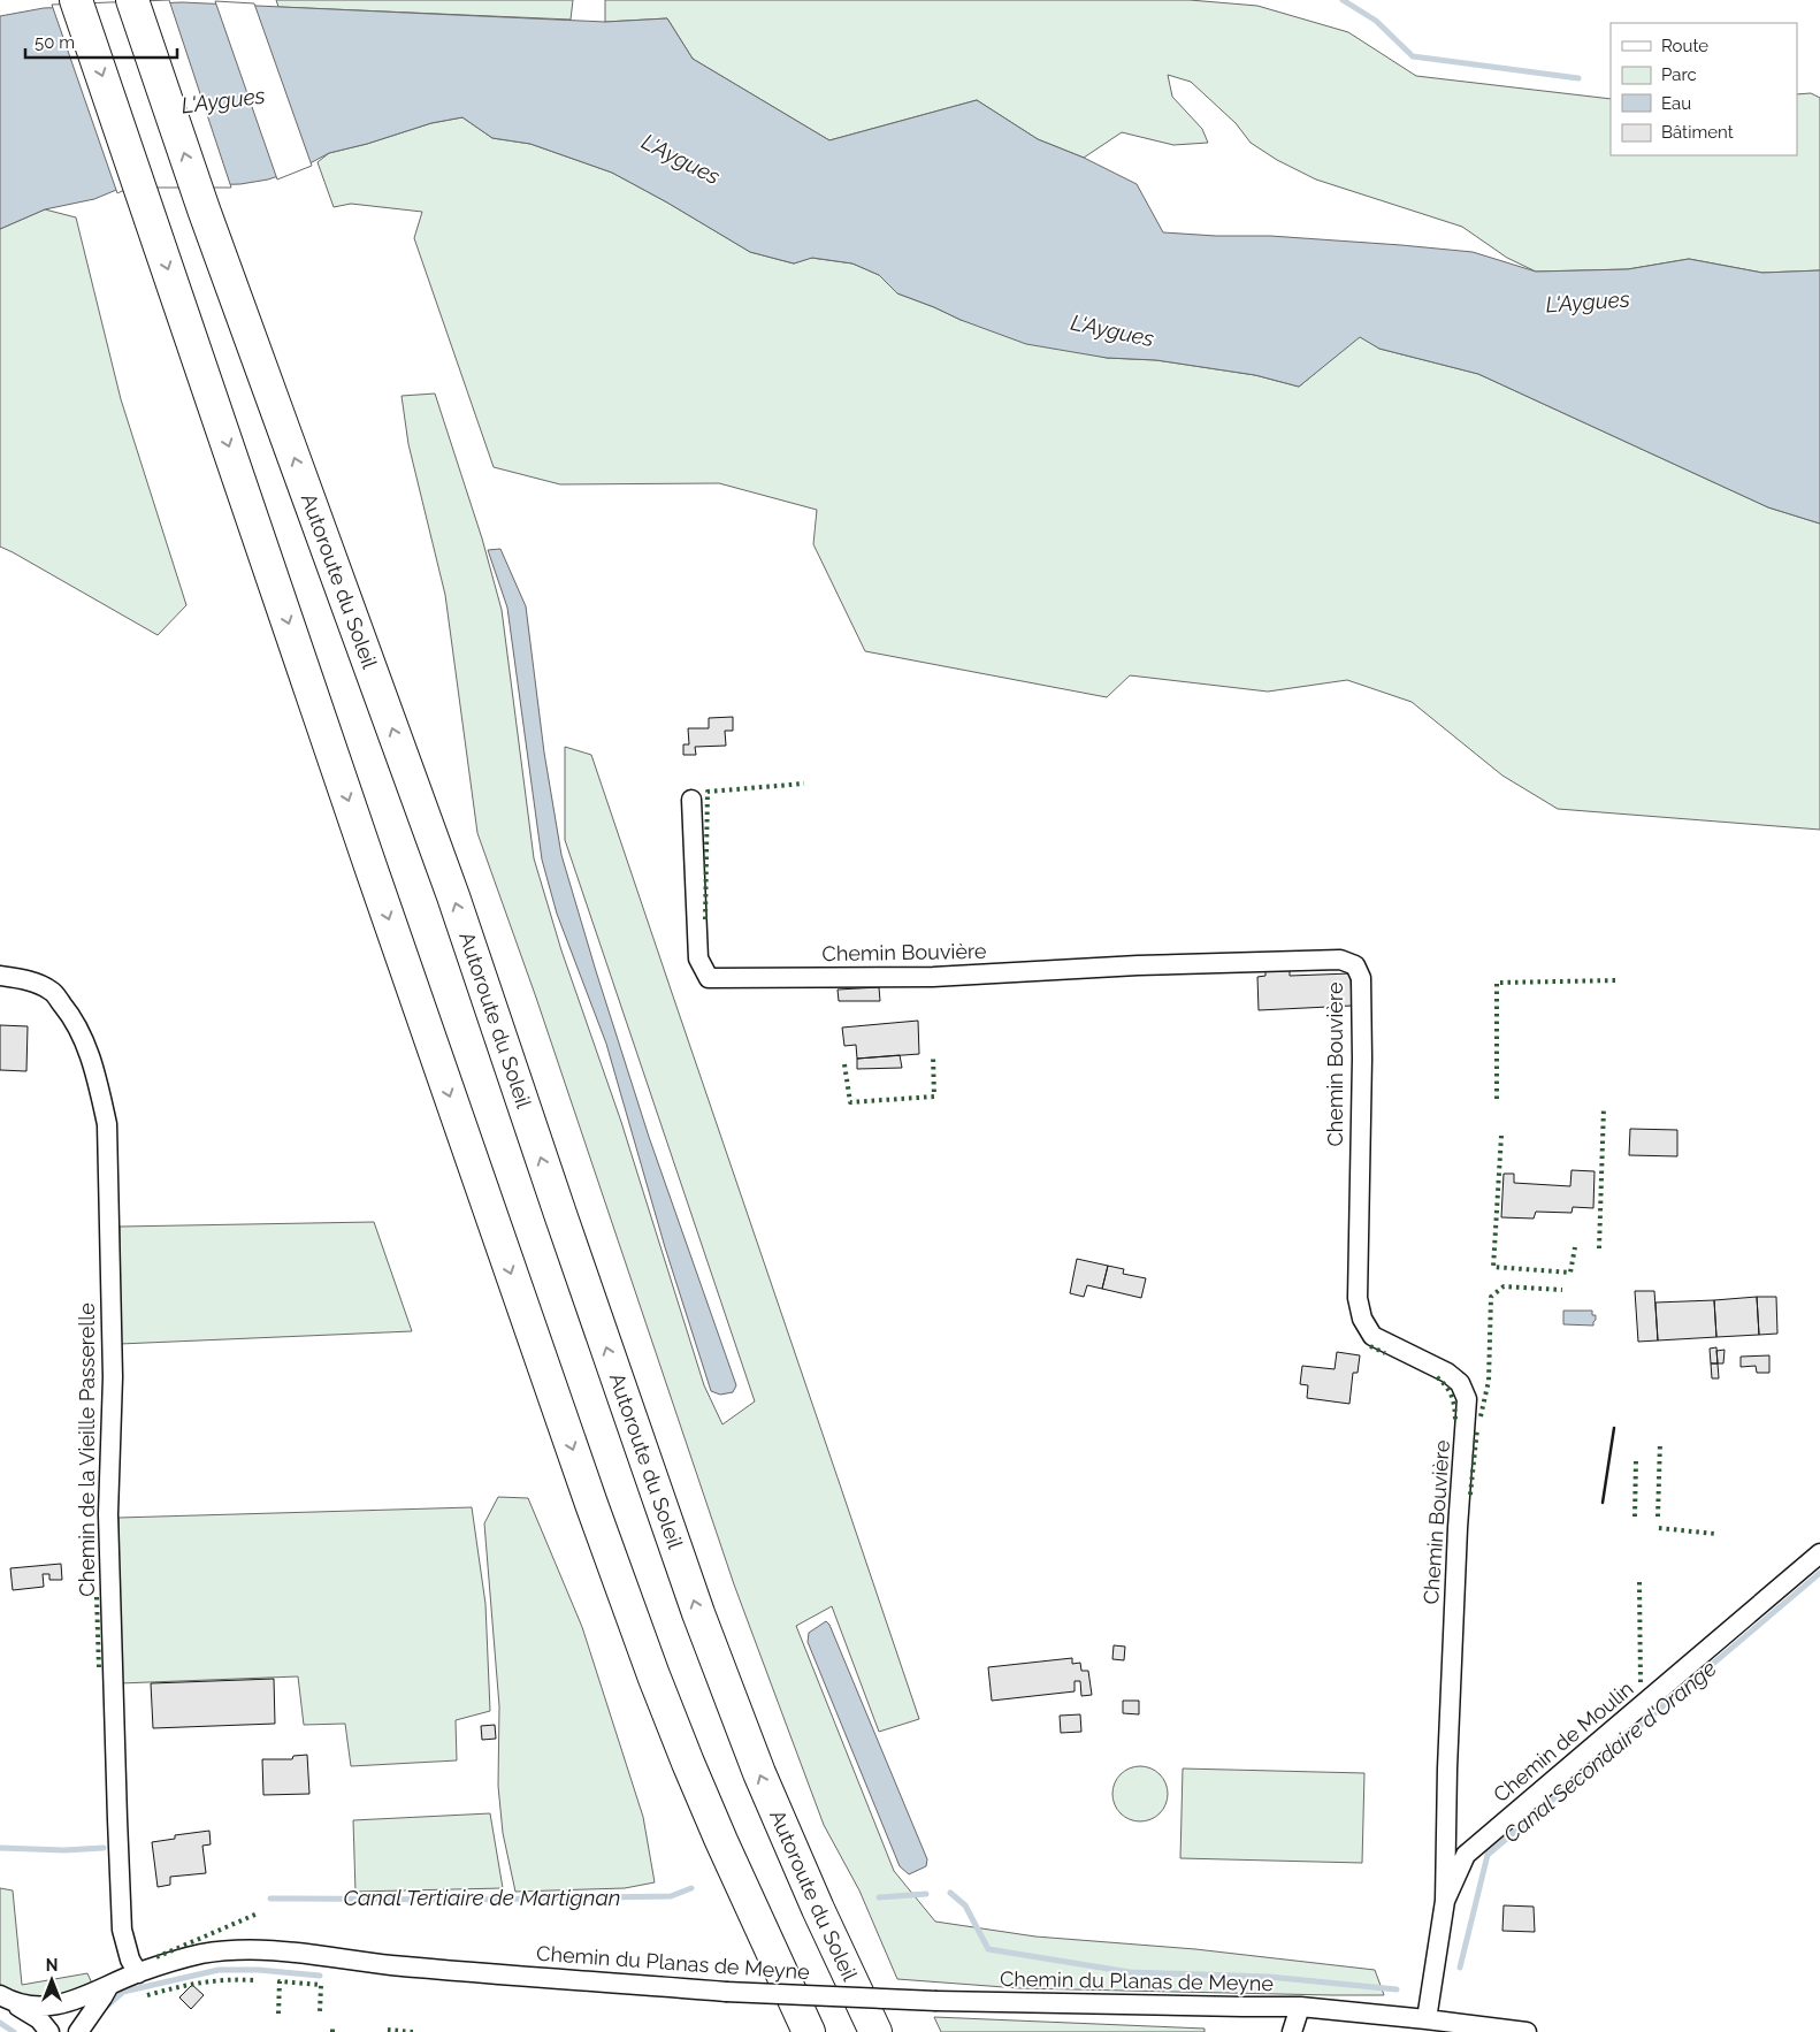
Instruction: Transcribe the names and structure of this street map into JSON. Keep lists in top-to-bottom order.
{
  "streets": {
    "highway": ["Autoroute du Soleil"],
    "street": [
      "Chemin Bouvière",
      "Chemin de la Vieille Passerelle",
      "Chemin de Moulin",
      "Chemin du Planas de Meyne"
    ]
  },
  "crossings": [
    ["Chemin Bouvière", "Chemin de Moulin"],
    ["Chemin de la Vieille Passerelle", "Chemin du Planas de Meyne"],
    ["Chemin de Moulin", "Chemin du Planas de Meyne"]
  ],
  "water": ["L'Aygues", "Canal Secondaire d'Orange", "Canal Tertiaire de Martignan"],
  "legend": [
    "Route",
    "Parc",
    "Eau",
    "Bâtiment"
  ],
  "scale_bar": "50 m",
  "north": "top"
}
